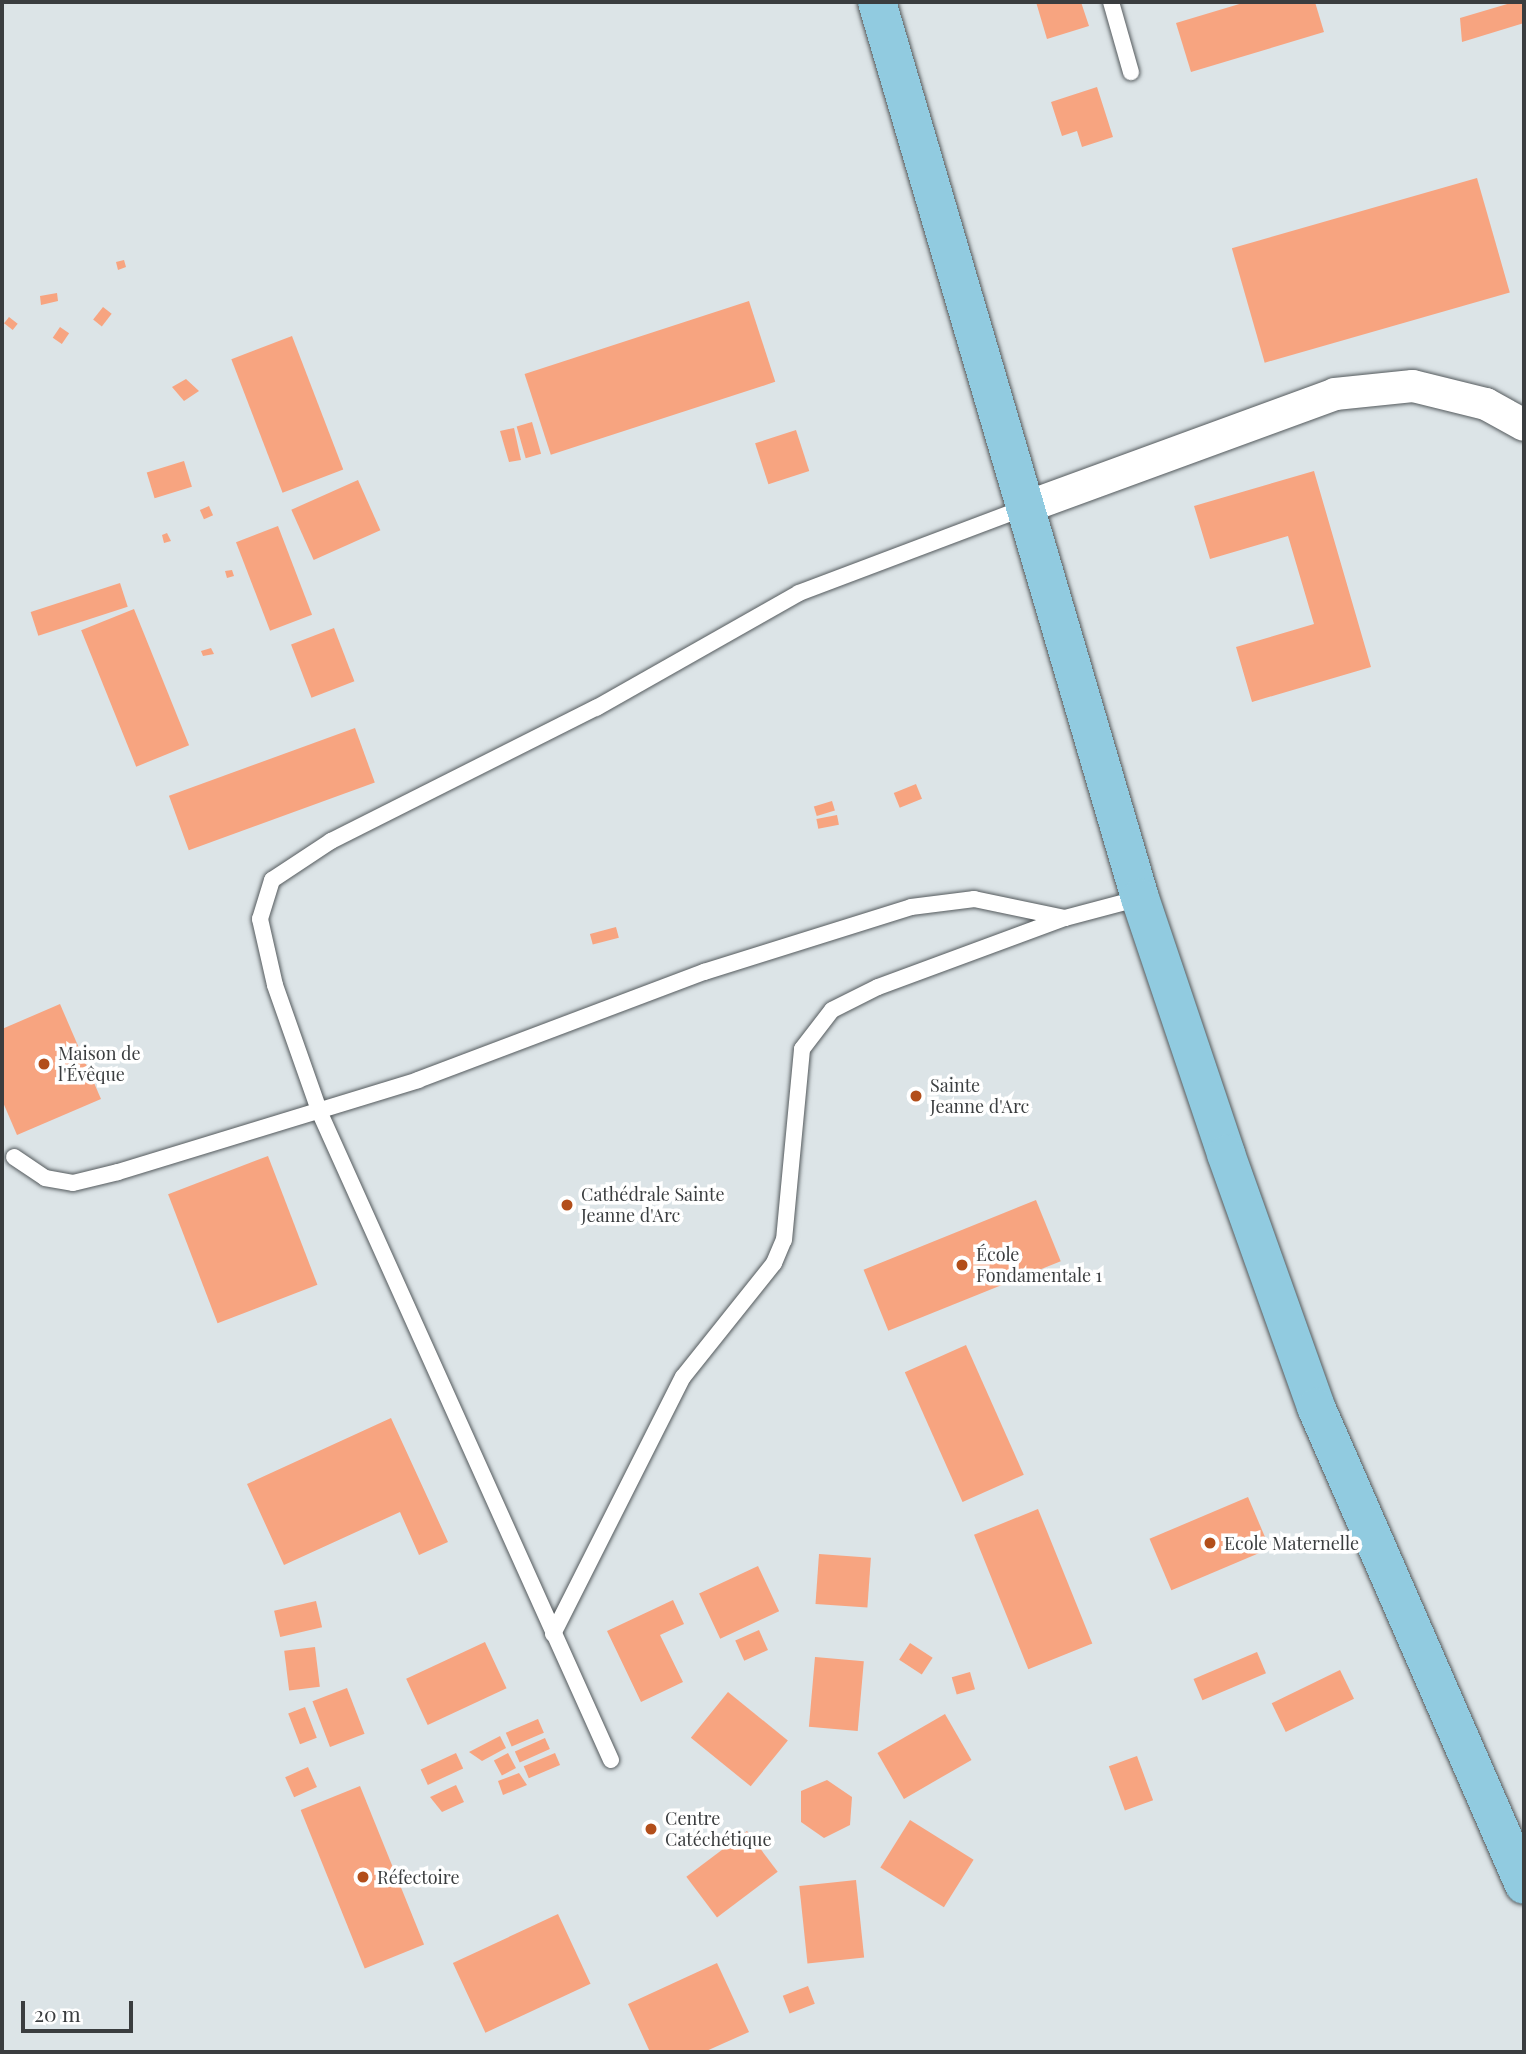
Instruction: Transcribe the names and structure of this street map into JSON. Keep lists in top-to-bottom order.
{
  "places": [
    "Maison de l'Évêque",
    "Sainte Jeanne d'Arc",
    "Cathédrale Sainte Jeanne d'Arc",
    "École Fondamentale 1",
    "Ecole Maternelle",
    "Centre Catéchétique",
    "Réfectoire"
  ],
  "scale_bar": "20 m"
}
